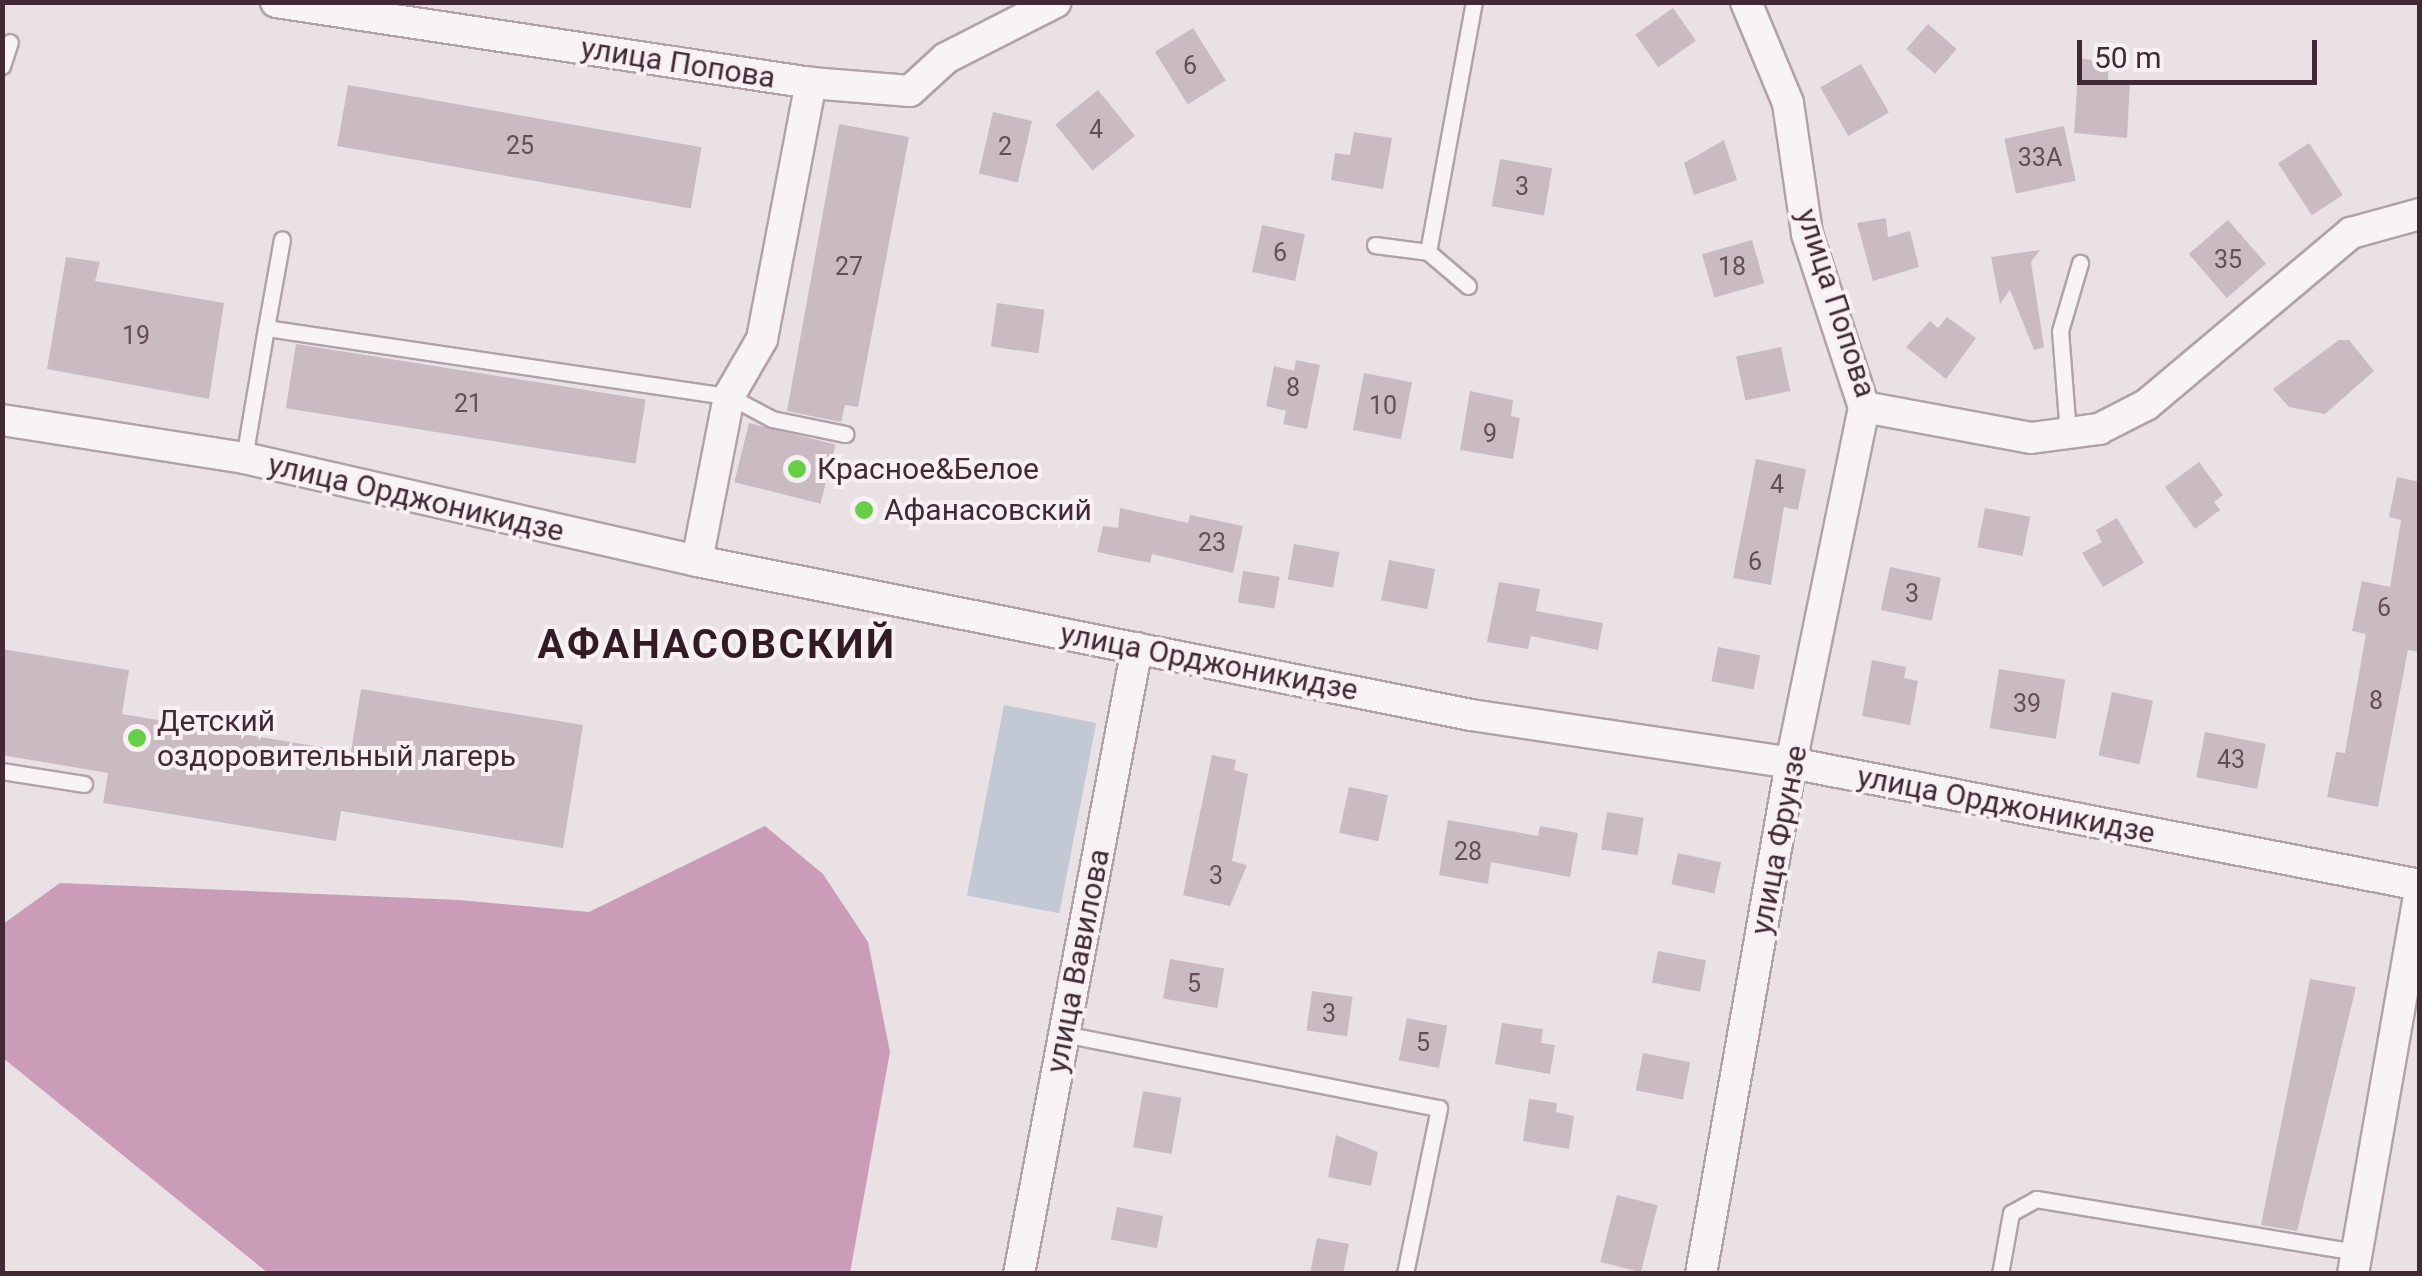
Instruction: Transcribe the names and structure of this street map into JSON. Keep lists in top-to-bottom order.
{
  "streets": {
    "street": [
      "улица Попова",
      "улица Орджоникидзе",
      "улица Фрунзе",
      "улица Вавилова"
    ]
  },
  "crossings": [
    ["улица Попова", "улица Фрунзе"],
    ["улица Орджоникидзе", "улица Фрунзе"],
    ["улица Орджоникидзе", "улица Вавилова"]
  ],
  "districts": ["АФАНАСОВСКИЙ"],
  "places": ["Красное&Белое", "Афанасовский", "Детский оздоровительный лагерь"],
  "house_numbers": [
    "6",
    "4",
    "25",
    "2",
    "33А",
    "3",
    "6",
    "35",
    "27",
    "18",
    "19",
    "8",
    "21",
    "10",
    "9",
    "4",
    "23",
    "6",
    "3",
    "6",
    "8",
    "39",
    "43",
    "28",
    "3",
    "5",
    "3",
    "5"
  ],
  "scale_bar": "50 m"
}
